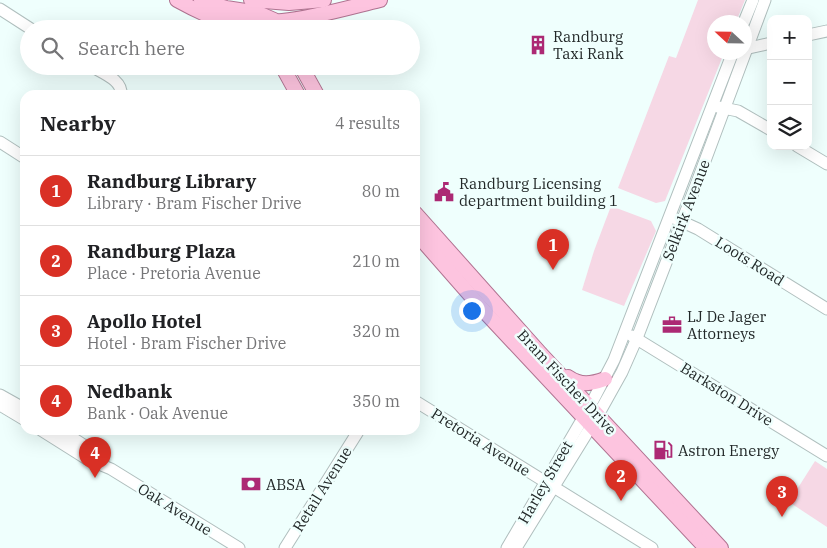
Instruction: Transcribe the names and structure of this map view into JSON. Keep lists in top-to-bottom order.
{
  "streets": {
    "main road": ["Bram Fischer Drive"],
    "street": [
      "Selkirk Avenue",
      "Loots Road",
      "Barkston Drive",
      "Pretoria Avenue",
      "Harley Street",
      "Retail Avenue",
      "Oak Avenue"
    ]
  },
  "crossings": [
    ["Selkirk Avenue", "Loots Road"],
    ["Selkirk Avenue", "Bram Fischer Drive"],
    ["Selkirk Avenue", "Barkston Drive"],
    ["Selkirk Avenue", "Harley Street"],
    ["Bram Fischer Drive", "Harley Street"],
    ["Pretoria Avenue", "Harley Street"]
  ],
  "places": {
    "building": ["Randburg Taxi Rank"],
    "public building": ["Randburg Licensing department building 1"],
    "office": ["LJ De Jager Attorneys"],
    "fuel station": ["Astron Energy"],
    "bank": ["ABSA"]
  },
  "north": "left",
  "page": {
    "map_buttons": ["+", "−"],
    "search": "Search here",
    "heading": ["Nearby", "4 results"],
    "list": [
      {
        "mark": "1",
        "name": "Randburg Library",
        "note": "Library · Bram Fischer Drive",
        "value": "80 m"
      },
      {
        "mark": "2",
        "name": "Randburg Plaza",
        "note": "Place · Pretoria Avenue",
        "value": "210 m"
      },
      {
        "mark": "3",
        "name": "Apollo Hotel",
        "note": "Hotel · Bram Fischer Drive",
        "value": "320 m"
      },
      {
        "mark": "4",
        "name": "Nedbank",
        "note": "Bank · Oak Avenue",
        "value": "350 m"
      }
    ],
    "pins": [
      "1",
      "4",
      "2",
      "3"
    ]
  }
}
